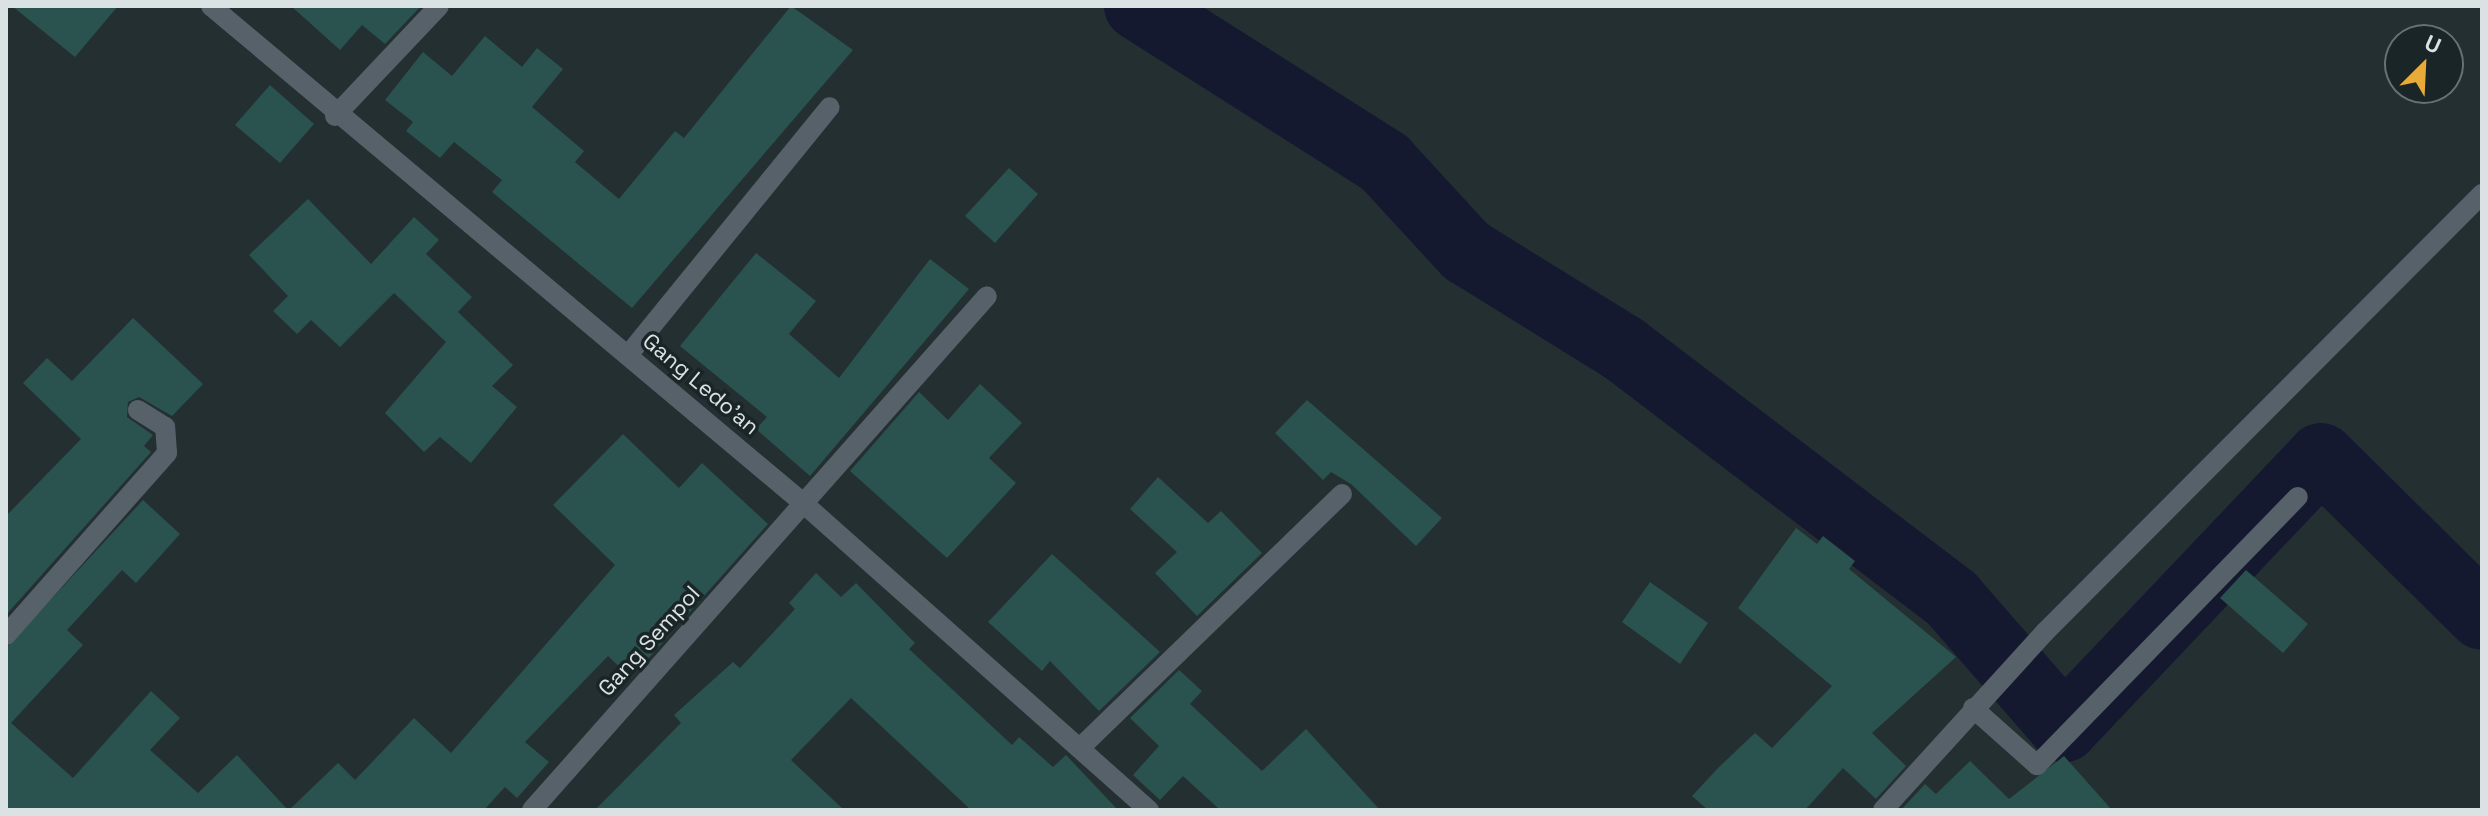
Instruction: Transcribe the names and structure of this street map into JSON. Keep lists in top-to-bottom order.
{
  "streets": {
    "street": ["Gang Ledo'an", "Gang Sempol"]
  },
  "crossings": [
    ["Gang Ledo'an", "Gang Sempol"]
  ],
  "north": "top right"
}
